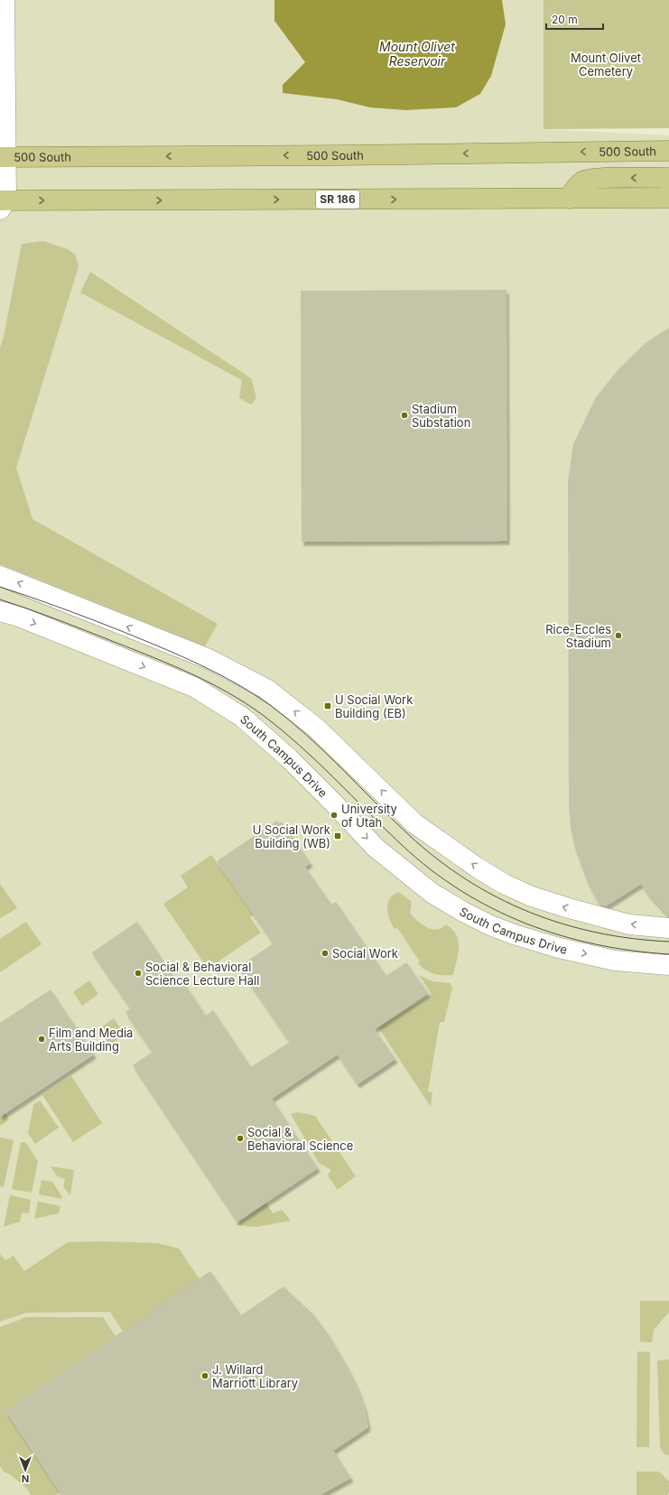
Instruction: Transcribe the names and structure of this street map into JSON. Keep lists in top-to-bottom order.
{
  "streets": {
    "main road": ["500 South", "SR 186"],
    "street": ["South Campus Drive"]
  },
  "water": ["Mount Olivet Reservoir"],
  "parks": ["Mount Olivet Cemetery"],
  "places": {
    "other": [
      "Stadium Substation",
      "Rice-Eccles Stadium",
      "University of Utah",
      "Social Work",
      "Social & Behavioral Science Lecture Hall",
      "Film and Media Arts Building",
      "Social & Behavioral Science",
      "J. Willard Marriott Library"
    ],
    "transit": ["U Social Work Building (EB)", "U Social Work Building (WB)"]
  },
  "scale_bar": "20 m",
  "north": "bottom"
}
